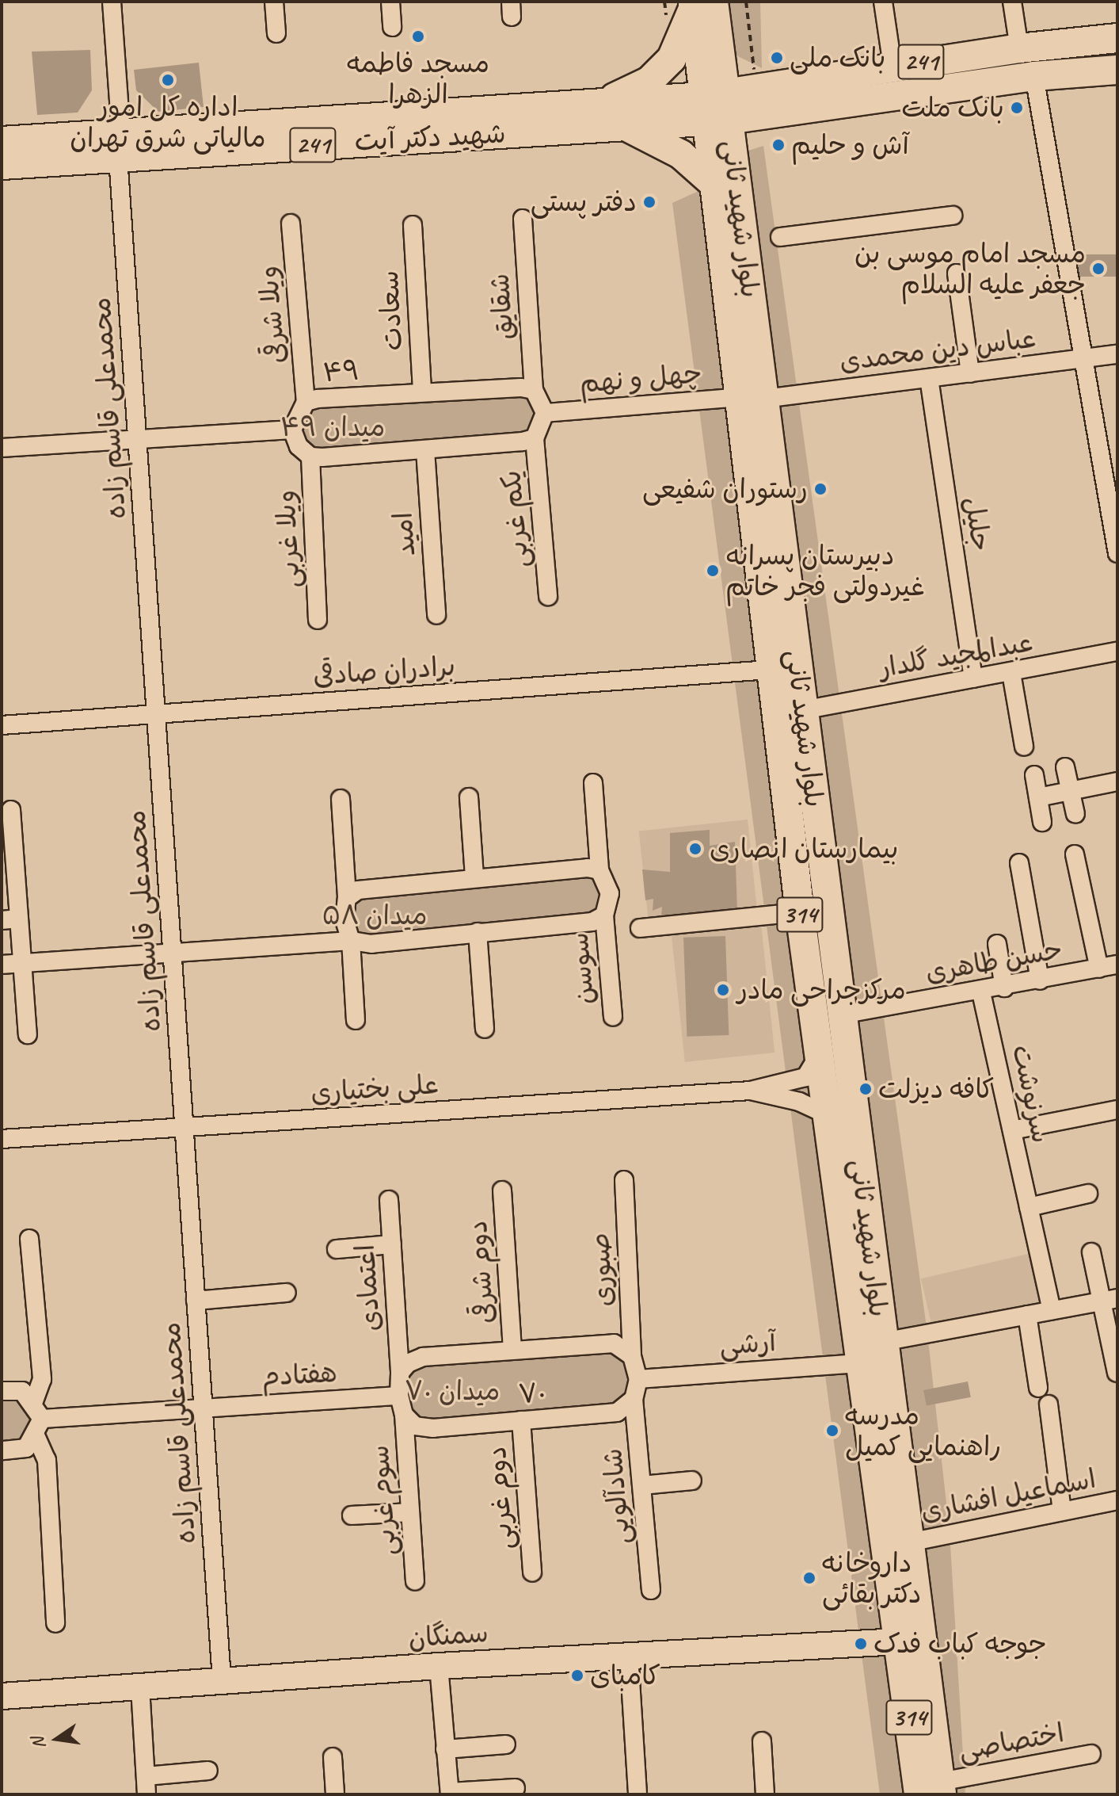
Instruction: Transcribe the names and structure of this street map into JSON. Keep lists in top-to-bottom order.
{
  "streets": {
    "main road": [
      "241",
      "شهید دکتر آیت",
      "بلوار شهید ثانی",
      "314",
      "سمنگان"
    ],
    "street": [
      "شقایق",
      "سعادت",
      "ویلا شرقی",
      "عباس دین محمدی",
      "۴۹",
      "چهل و نهم",
      "محمدعلی قاسم زاده",
      "یکم غربی",
      "جلیل",
      "امید",
      "ویلا غربی",
      "عبدالمجید گلدار",
      "برادران صادقی",
      "حسن طاهری",
      "سوسن",
      "علی بختیاری",
      "سرنوشت",
      "صبوری",
      "دوم شرقی",
      "اعتمادی",
      "آرشی",
      "هفتادم",
      "۷۰",
      "اسماعیل افشاری",
      "شادآلویی",
      "دوم غربی",
      "سوم غربی",
      "اختصاصی"
    ]
  },
  "crossings": [
    ["شهید دکتر آیت", "بلوار شهید ثانی"],
    ["شهید دکتر آیت", "محمدعلی قاسم زاده"],
    ["بلوار شهید ثانی", "عباس دین محمدی"],
    ["بلوار شهید ثانی", "چهل و نهم"],
    ["بلوار شهید ثانی", "عبدالمجید گلدار"],
    ["بلوار شهید ثانی", "برادران صادقی"],
    ["بلوار شهید ثانی", "حسن طاهری"],
    ["بلوار شهید ثانی", "آرشی"],
    ["بلوار شهید ثانی", "اسماعیل افشاری"],
    ["بلوار شهید ثانی", "سمنگان"],
    ["بلوار شهید ثانی", "اختصاصی"],
    ["شقایق", "۴۹"],
    ["سعادت", "۴۹"],
    ["ویلا شرقی", "۴۹"],
    ["عباس دین محمدی", "چهل و نهم"],
    ["عباس دین محمدی", "جلیل"],
    ["محمدعلی قاسم زاده", "برادران صادقی"],
    ["محمدعلی قاسم زاده", "علی بختیاری"],
    ["محمدعلی قاسم زاده", "هفتادم"],
    ["محمدعلی قاسم زاده", "سمنگان"],
    ["جلیل", "عبدالمجید گلدار"],
    ["حسن طاهری", "سرنوشت"],
    ["صبوری", "۷۰"],
    ["دوم شرقی", "۷۰"],
    ["اعتمادی", "۷۰"],
    ["۷۰", "شادآلویی"],
    ["۷۰", "دوم غربی"],
    ["۷۰", "سوم غربی"]
  ],
  "parks": ["میدان ۴۹", "میدان ۵۸", "میدان ۷۰"],
  "places": [
    "مسجد فاطمه الزهرا",
    "بانک ملی",
    "اداره کل امور مالیاتی شرق تهران",
    "بانک ملت",
    "آش و حلیم",
    "دفتر پستی",
    "مسجد امام موسی بن جعفر علیه السلام",
    "رستوران شفیعی",
    "دبیرستان پسرانه غیردولتی فجر خاتم",
    "بیمارستان انصاری",
    "مرکزجراحی مادر",
    "کافه دیزلت",
    "مدرسه راهنمایی کمیل",
    "داروخانه دکتر بقائی",
    "جوجه کباب فدک",
    "کامبای"
  ],
  "north": "left"
}
